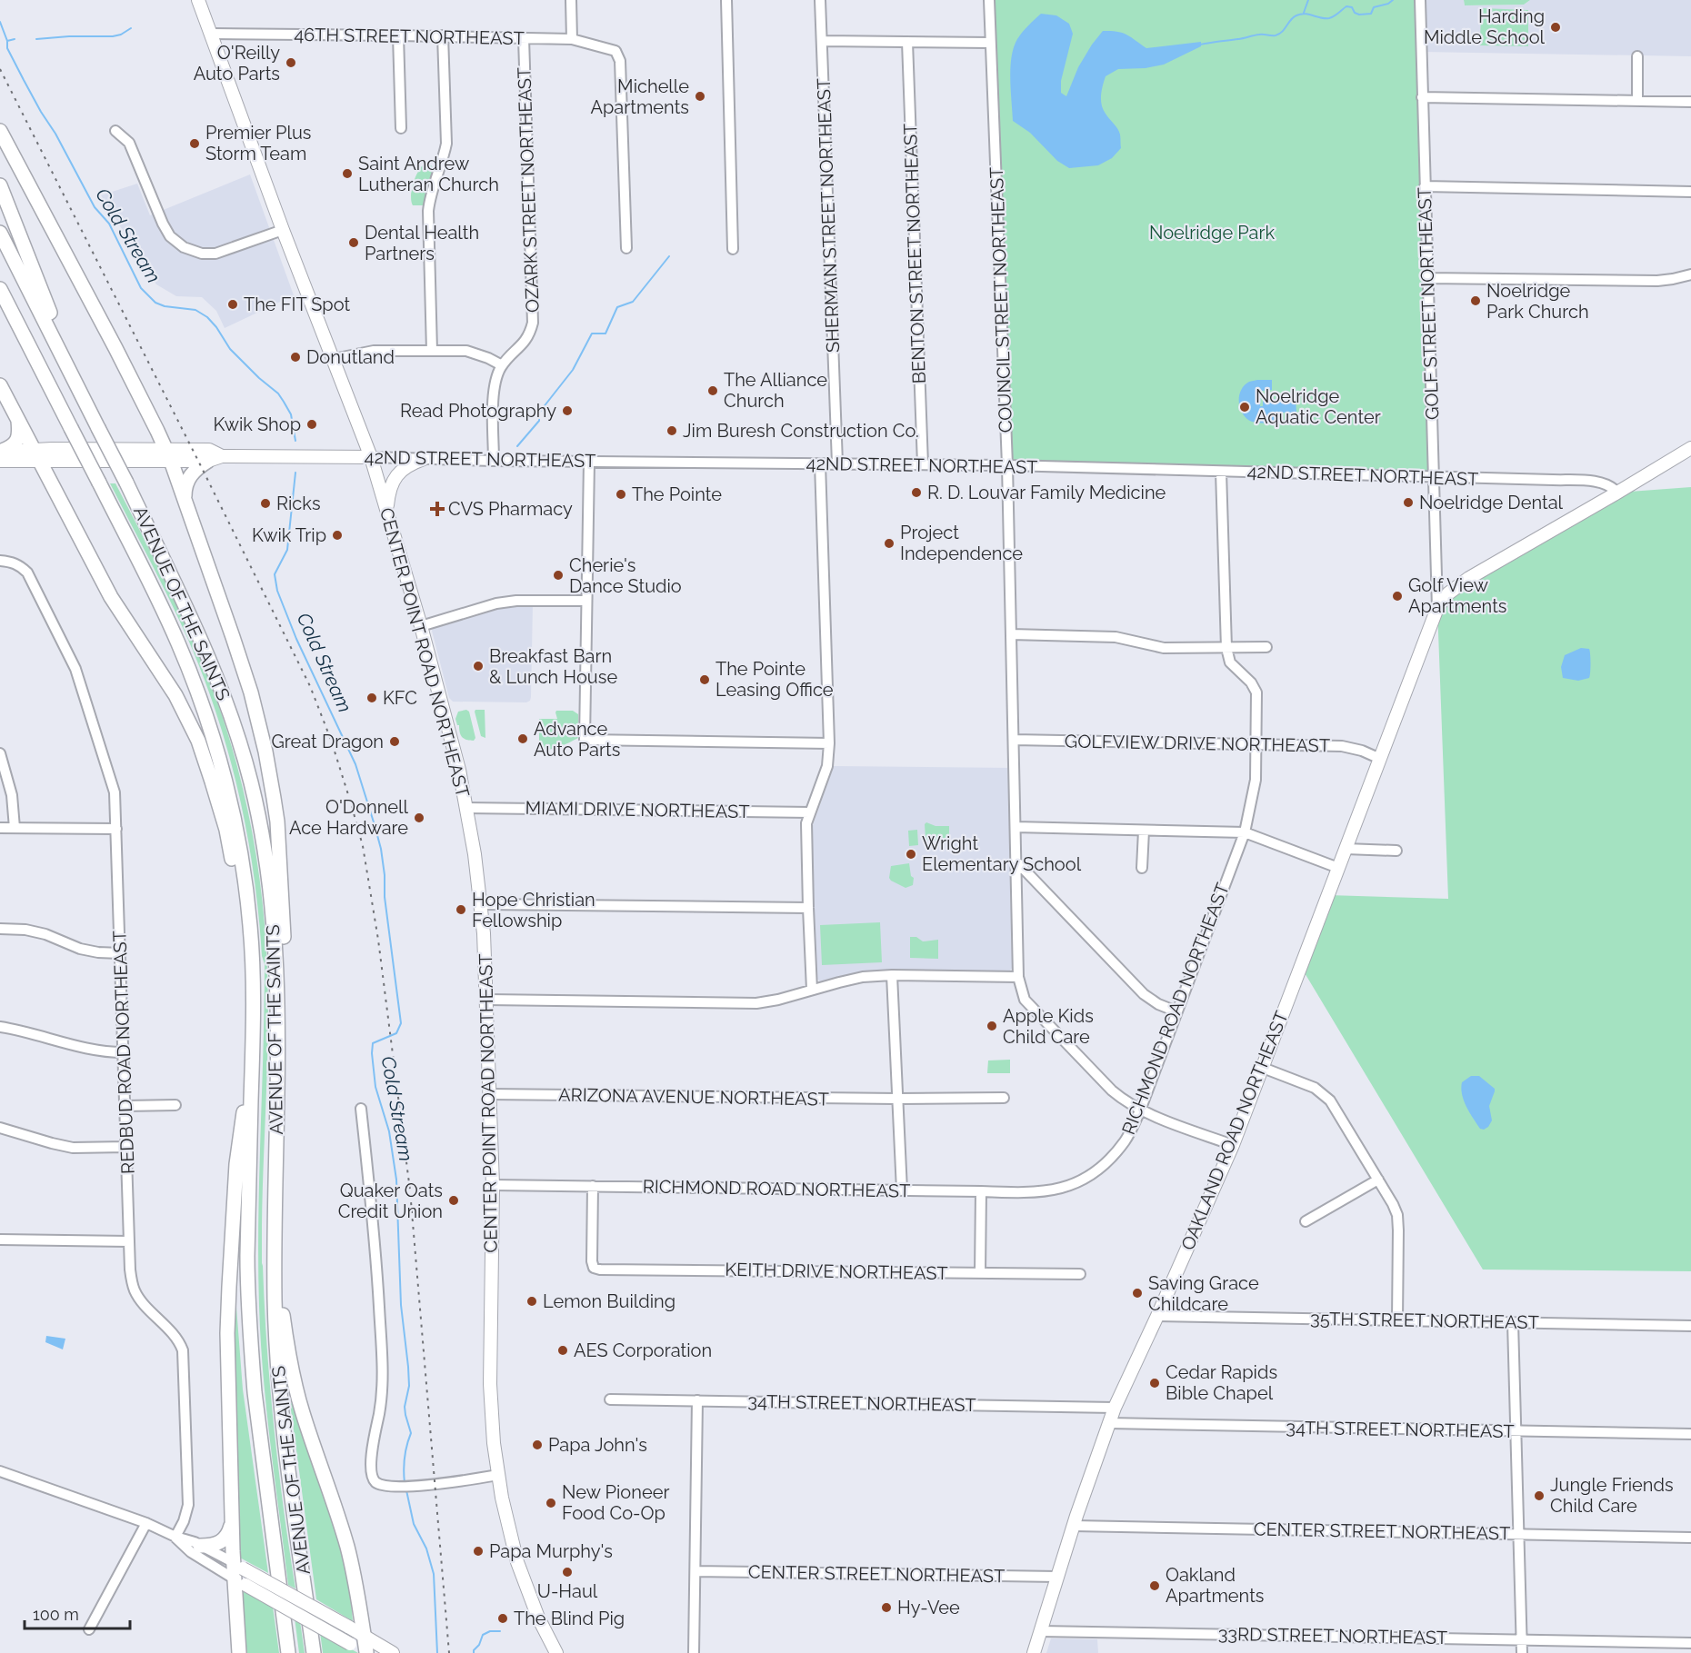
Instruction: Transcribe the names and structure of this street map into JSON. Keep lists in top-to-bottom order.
{
  "streets": {
    "highway": ["AVENUE OF THE SAINTS"],
    "main road": ["42ND STREET NORTHEAST", "CENTER POINT ROAD NORTHEAST", "OAKLAND ROAD NORTHEAST"],
    "street": [
      "46TH STREET NORTHEAST",
      "OZARK STREET NORTHEAST",
      "SHERMAN STREET NORTHEAST",
      "BENTON STREET NORTHEAST",
      "COUNCIL STREET NORTHEAST",
      "GOLF STREET NORTHEAST",
      "GOLFVIEW DRIVE NORTHEAST",
      "MIAMI DRIVE NORTHEAST",
      "RICHMOND ROAD NORTHEAST",
      "REDBUD ROAD NORTHEAST",
      "ARIZONA AVENUE NORTHEAST",
      "KEITH DRIVE NORTHEAST",
      "35TH STREET NORTHEAST",
      "34TH STREET NORTHEAST",
      "CENTER STREET NORTHEAST",
      "33RD STREET NORTHEAST"
    ]
  },
  "crossings": [
    ["46TH STREET NORTHEAST", "OZARK STREET NORTHEAST"],
    ["46TH STREET NORTHEAST", "CENTER POINT ROAD NORTHEAST"],
    ["OZARK STREET NORTHEAST", "42ND STREET NORTHEAST"],
    ["SHERMAN STREET NORTHEAST", "42ND STREET NORTHEAST"],
    ["BENTON STREET NORTHEAST", "42ND STREET NORTHEAST"],
    ["COUNCIL STREET NORTHEAST", "42ND STREET NORTHEAST"],
    ["COUNCIL STREET NORTHEAST", "GOLFVIEW DRIVE NORTHEAST"],
    ["COUNCIL STREET NORTHEAST", "RICHMOND ROAD NORTHEAST"],
    ["COUNCIL STREET NORTHEAST", "OAKLAND ROAD NORTHEAST"],
    ["GOLF STREET NORTHEAST", "42ND STREET NORTHEAST"],
    ["GOLF STREET NORTHEAST", "OAKLAND ROAD NORTHEAST"],
    ["42ND STREET NORTHEAST", "CENTER POINT ROAD NORTHEAST"],
    ["42ND STREET NORTHEAST", "RICHMOND ROAD NORTHEAST"],
    ["CENTER POINT ROAD NORTHEAST", "MIAMI DRIVE NORTHEAST"],
    ["CENTER POINT ROAD NORTHEAST", "RICHMOND ROAD NORTHEAST"],
    ["CENTER POINT ROAD NORTHEAST", "ARIZONA AVENUE NORTHEAST"],
    ["GOLFVIEW DRIVE NORTHEAST", "RICHMOND ROAD NORTHEAST"],
    ["GOLFVIEW DRIVE NORTHEAST", "OAKLAND ROAD NORTHEAST"],
    ["RICHMOND ROAD NORTHEAST", "KEITH DRIVE NORTHEAST"],
    ["OAKLAND ROAD NORTHEAST", "35TH STREET NORTHEAST"],
    ["OAKLAND ROAD NORTHEAST", "34TH STREET NORTHEAST"],
    ["OAKLAND ROAD NORTHEAST", "CENTER STREET NORTHEAST"],
    ["OAKLAND ROAD NORTHEAST", "33RD STREET NORTHEAST"]
  ],
  "water": ["Cold Stream"],
  "parks": ["Noelridge Park"],
  "places": {
    "other": [
      "Harding Middle School",
      "O'Reilly Auto Parts",
      "Michelle Apartments",
      "Premier Plus Storm Team",
      "Saint Andrew Lutheran Church",
      "Dental Health Partners",
      "Noelridge Park Church",
      "The FIT Spot",
      "Donutland",
      "The Alliance Church",
      "Noelridge Aquatic Center",
      "Read Photography",
      "Kwik Shop",
      "Jim Buresh Construction Co.",
      "R. D. Louvar Family Medicine",
      "The Pointe",
      "Noelridge Dental",
      "Ricks",
      "Kwik Trip",
      "Project Independence",
      "Cherie's Dance Studio",
      "Golf View Apartments",
      "Breakfast Barn & Lunch House",
      "The Pointe Leasing Office",
      "KFC",
      "Advance Auto Parts",
      "Great Dragon",
      "O'Donnell Ace Hardware",
      "Wright Elementary School",
      "Hope Christian Fellowship",
      "Apple Kids Child Care",
      "Quaker Oats Credit Union",
      "Saving Grace Childcare",
      "Lemon Building",
      "AES Corporation",
      "Cedar Rapids Bible Chapel",
      "Papa John's",
      "Jungle Friends Child Care",
      "New Pioneer Food Co-Op",
      "Papa Murphy's",
      "U-Haul",
      "Oakland Apartments",
      "Hy-Vee",
      "The Blind Pig"
    ],
    "health": ["CVS Pharmacy"]
  },
  "scale_bar": "100 m"
}
